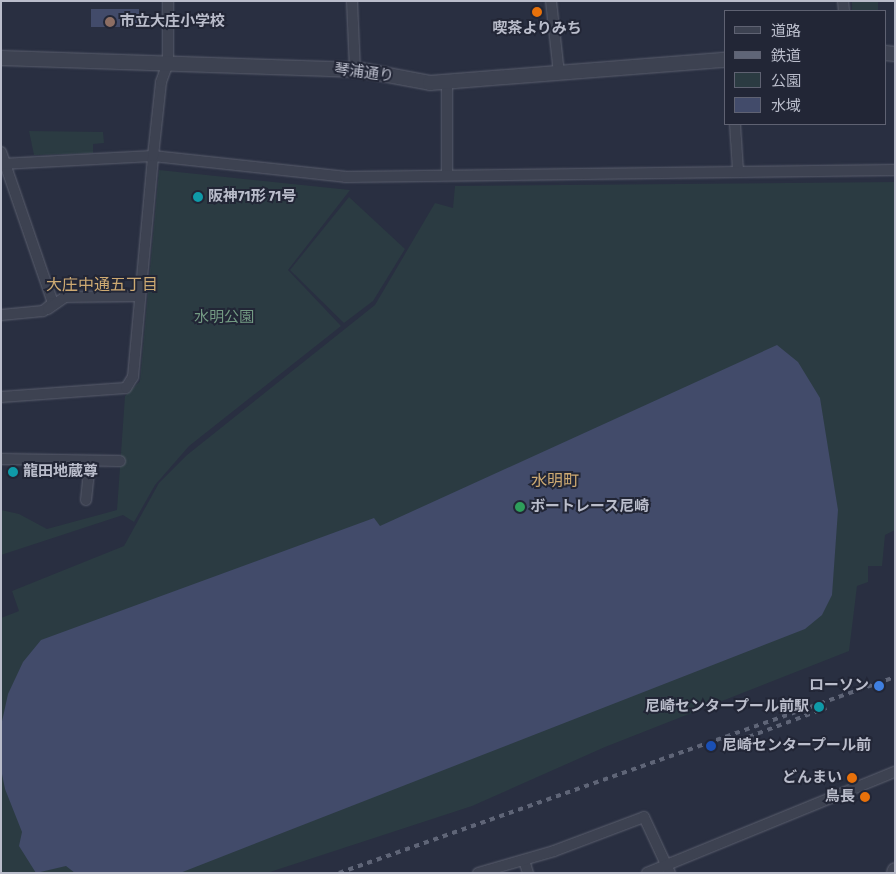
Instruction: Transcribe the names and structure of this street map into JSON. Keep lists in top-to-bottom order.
{
  "streets": {
    "street": ["琴浦通り"]
  },
  "districts": ["大庄中通五丁目", "水明町"],
  "parks": ["水明公園"],
  "places": [
    "喫茶よりみち",
    "市立大庄小学校",
    "阪神71形 71号",
    "龍田地蔵尊",
    "ボートレース尼崎",
    "ローソン",
    "尼崎センタープール前駅",
    "尼崎センタープール前",
    "どんまい",
    "鳥長"
  ],
  "legend": [
    "道路",
    "鉄道",
    "公園",
    "水域"
  ]
}
